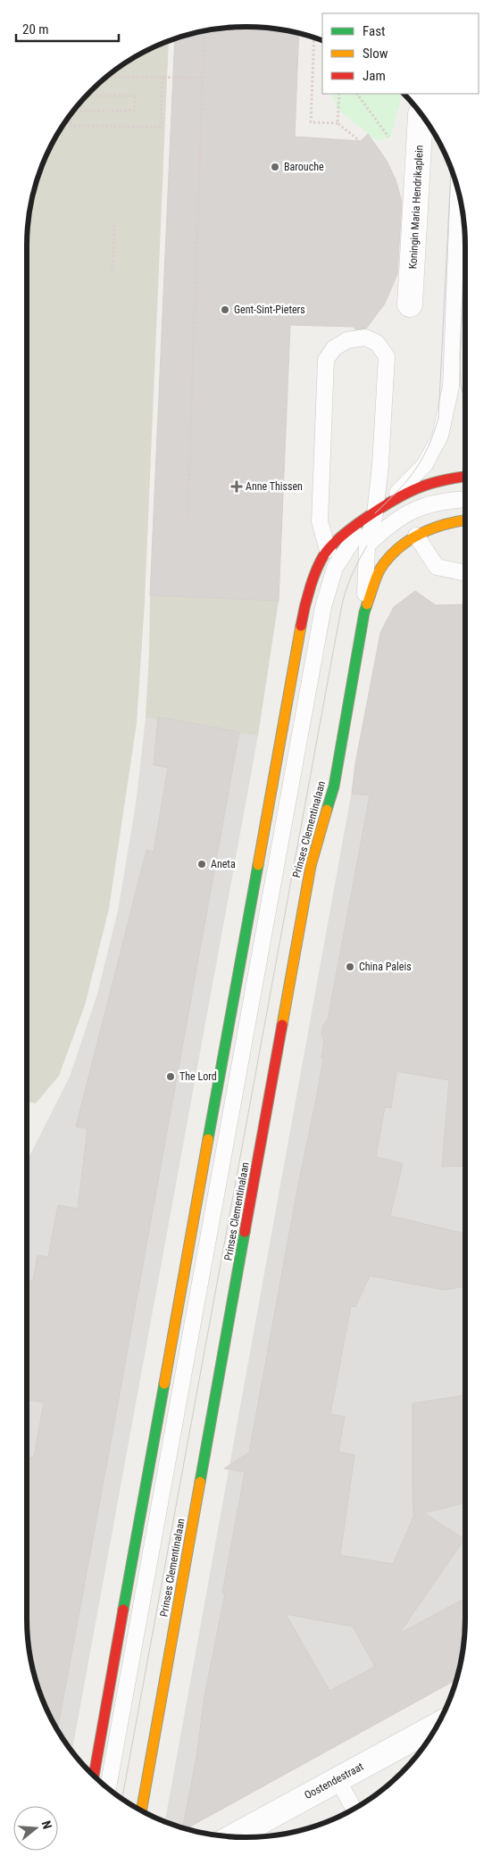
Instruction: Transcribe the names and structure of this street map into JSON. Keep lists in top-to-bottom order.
{
  "streets": {
    "street": ["Koningin Maria Hendrikaplein", "Prinses Clementinalaan", "Oostendestraat"]
  },
  "places": {
    "other": [
      "Barouche",
      "Gent-Sint-Pieters",
      "Aneta",
      "China Paleis",
      "The Lord"
    ],
    "health": ["Anne Thissen"]
  },
  "legend": ["Fast", "Slow", "Jam"],
  "scale_bar": "20 m",
  "north": "right"
}
